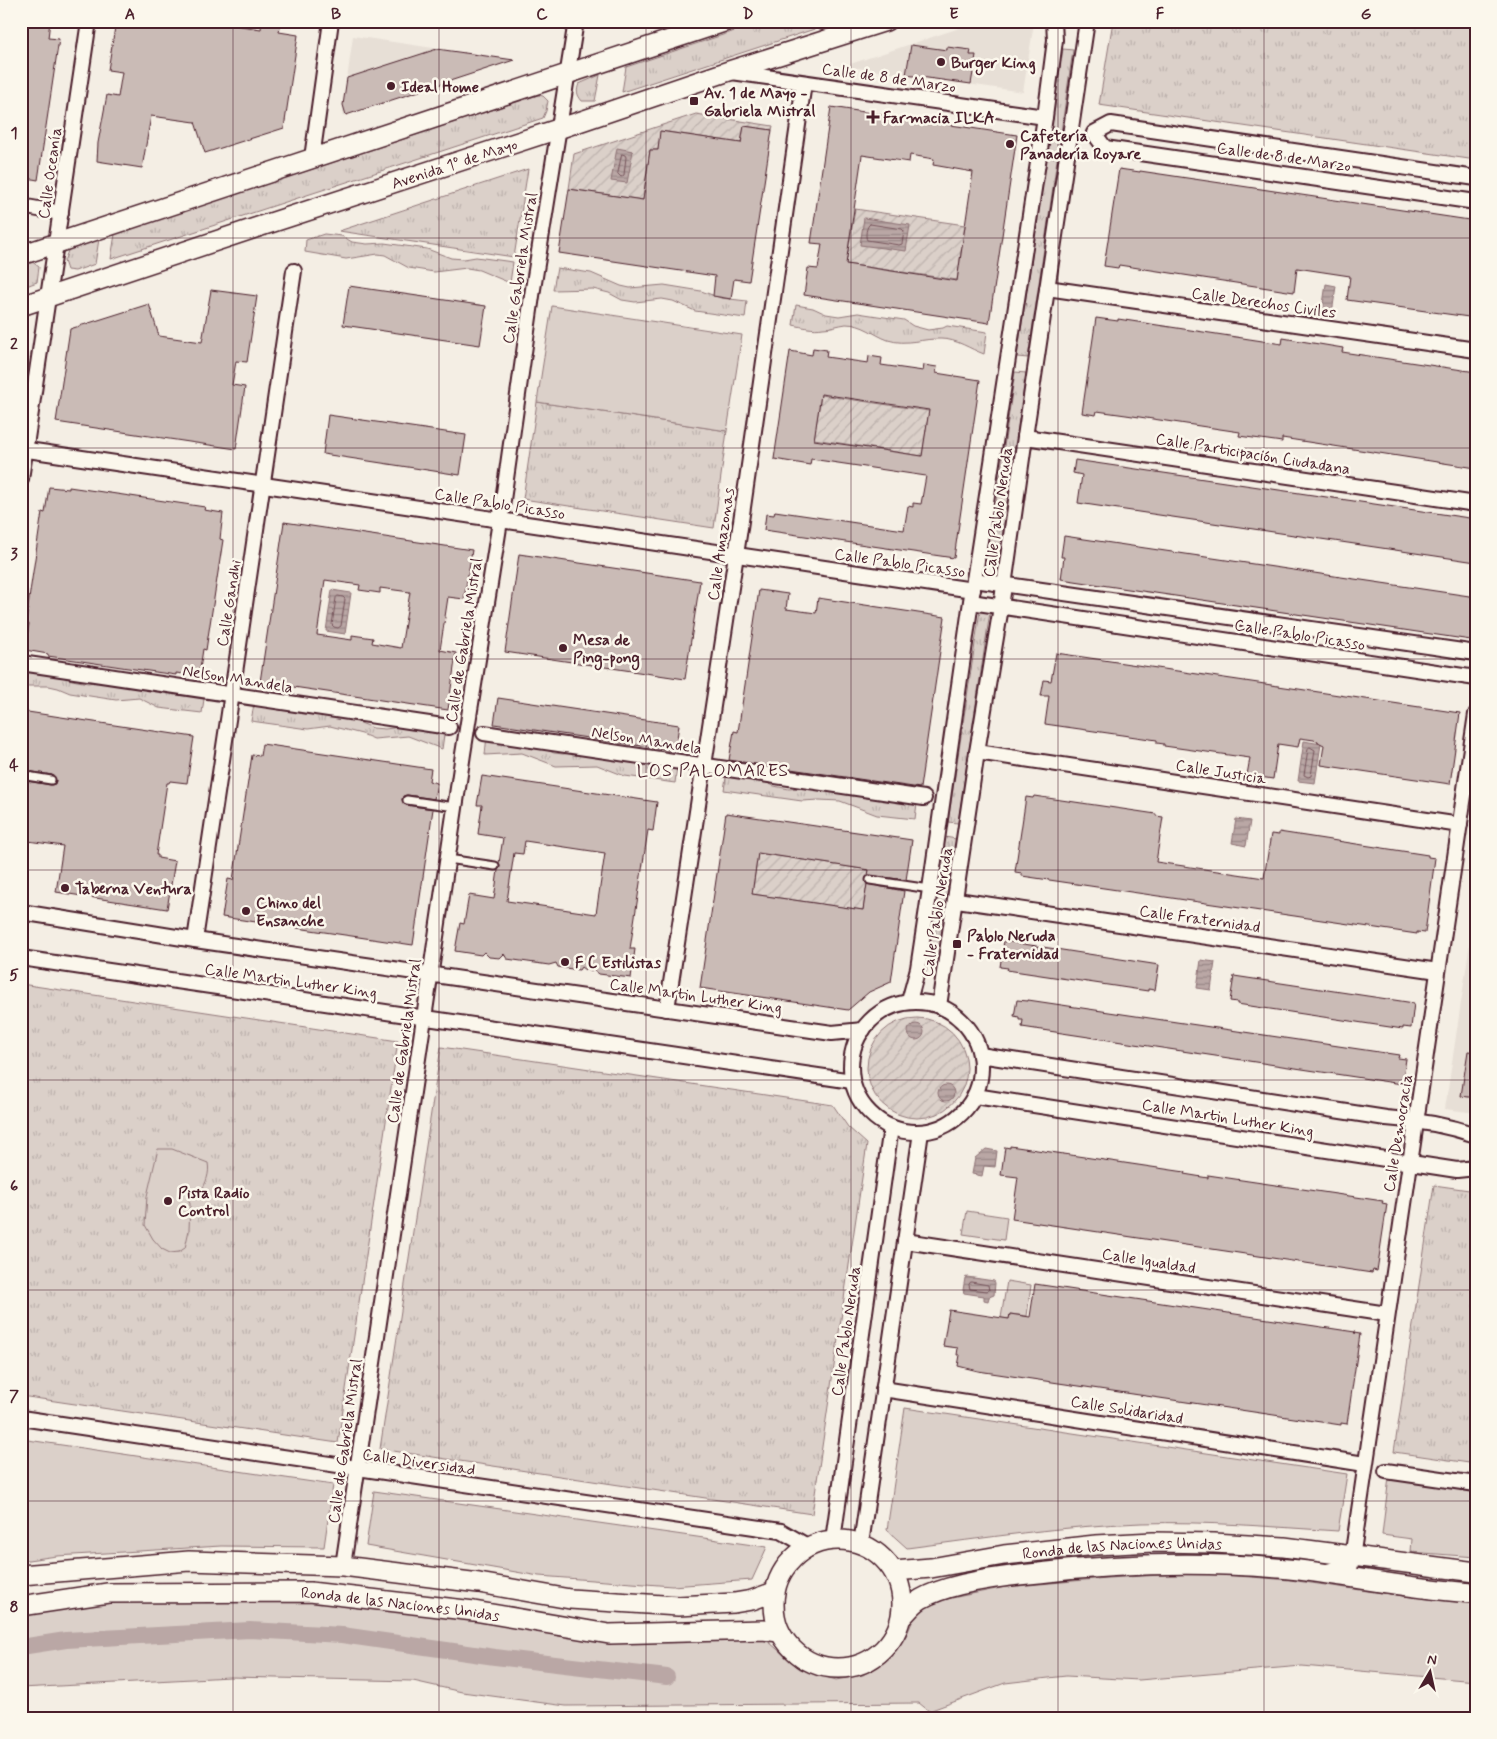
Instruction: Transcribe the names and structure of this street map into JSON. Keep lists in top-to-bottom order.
{
  "streets": {
    "street": [
      "Calle de 8 de Marzo",
      "Avenida 1º de Mayo",
      "Calle Oceanía",
      "Calle Gabriela Mistral",
      "Calle Derechos Civiles",
      "Calle Participación Ciudadana",
      "Calle Pablo Picasso",
      "Calle Pablo Neruda",
      "Calle Amazonas",
      "Calle Gandhi",
      "Calle de Gabriela Mistral",
      "Nelson Mandela",
      "Calle Justicia",
      "Calle Fraternidad",
      "Calle Martin Luther King",
      "Calle Democracia",
      "Calle Igualdad",
      "Calle Solidaridad",
      "Calle Diversidad",
      "Ronda de las Naciones Unidas"
    ]
  },
  "crossings": [
    ["Calle de 8 de Marzo", "Avenida 1º de Mayo"],
    ["Calle de 8 de Marzo", "Calle Pablo Neruda"],
    ["Calle de 8 de Marzo", "Calle Amazonas"],
    ["Avenida 1º de Mayo", "Calle Oceanía"],
    ["Avenida 1º de Mayo", "Calle Gabriela Mistral"],
    ["Calle Oceanía", "Calle Pablo Picasso"],
    ["Calle Gabriela Mistral", "Calle Pablo Picasso"],
    ["Calle Gabriela Mistral", "Calle de Gabriela Mistral"],
    ["Calle Derechos Civiles", "Calle Pablo Neruda"],
    ["Calle Participación Ciudadana", "Calle Pablo Neruda"],
    ["Calle Pablo Picasso", "Calle Pablo Neruda"],
    ["Calle Pablo Picasso", "Calle Amazonas"],
    ["Calle Pablo Picasso", "Calle Gandhi"],
    ["Calle Pablo Picasso", "Calle de Gabriela Mistral"],
    ["Calle Pablo Neruda", "Calle Justicia"],
    ["Calle Pablo Neruda", "Calle Fraternidad"],
    ["Calle Pablo Neruda", "Calle Martin Luther King"],
    ["Calle Pablo Neruda", "Calle Diversidad"],
    ["Calle Pablo Neruda", "Ronda de las Naciones Unidas"],
    ["Calle Amazonas", "Nelson Mandela"],
    ["Calle Amazonas", "Calle Martin Luther King"],
    ["Calle Gandhi", "Nelson Mandela"],
    ["Calle Gandhi", "Calle Martin Luther King"],
    ["Calle de Gabriela Mistral", "Calle Martin Luther King"],
    ["Calle de Gabriela Mistral", "Calle Diversidad"],
    ["Calle de Gabriela Mistral", "Ronda de las Naciones Unidas"],
    ["Calle Justicia", "Calle Democracia"],
    ["Calle Fraternidad", "Calle Democracia"],
    ["Calle Martin Luther King", "Calle Democracia"],
    ["Calle Democracia", "Calle Igualdad"],
    ["Calle Democracia", "Calle Solidaridad"],
    ["Calle Democracia", "Ronda de las Naciones Unidas"],
    ["Calle Diversidad", "Ronda de las Naciones Unidas"]
  ],
  "districts": ["LOS PALOMARES"],
  "places": {
    "other": [
      "Burger King",
      "Ideal Home",
      "Cafetería Panadería Royare",
      "Mesa de Ping-pong",
      "Taberna Ventura",
      "Chino del Ensanche",
      "F C Estilistas",
      "Pista Radio Control"
    ],
    "transit": ["Av. 1 de Mayo - Gabriela Mistral", "Pablo Neruda - Fraternidad"],
    "health": ["Farmacia ILKA"]
  },
  "north": "top",
  "grid": {
    "columns": [
      "A",
      "B",
      "C",
      "D",
      "E",
      "F",
      "G"
    ],
    "rows": [
      "1",
      "2",
      "3",
      "4",
      "5",
      "6",
      "7",
      "8"
    ]
  }
}
